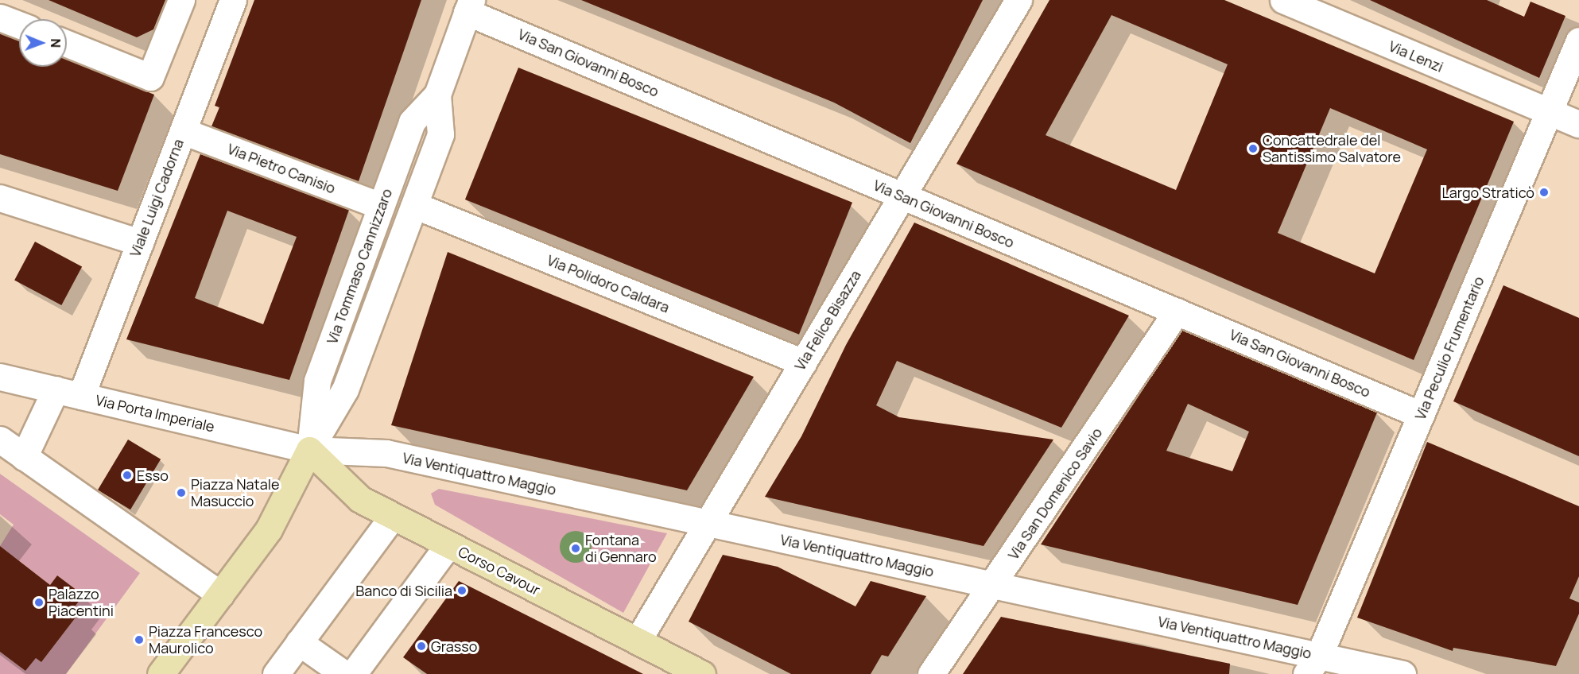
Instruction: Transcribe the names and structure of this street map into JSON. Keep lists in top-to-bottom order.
{
  "streets": {
    "main road": ["Via Tommaso Cannizzaro", "Corso Cavour"],
    "street": [
      "Via Lenzi",
      "Via San Giovanni Bosco",
      "Via Pietro Canisio",
      "Viale Luigi Cadorna",
      "Via Polidoro Caldara",
      "Via Felice Bisazza",
      "Via Peculio Frumentario",
      "Via Porta Imperiale",
      "Via Ventiquattro Maggio",
      "Via San Domenico Savio"
    ]
  },
  "crossings": [
    ["Via Lenzi", "Via Peculio Frumentario"],
    ["Via San Giovanni Bosco", "Via Tommaso Cannizzaro"],
    ["Via San Giovanni Bosco", "Via Felice Bisazza"],
    ["Via San Giovanni Bosco", "Via Peculio Frumentario"],
    ["Via San Giovanni Bosco", "Via San Domenico Savio"],
    ["Via Pietro Canisio", "Viale Luigi Cadorna"],
    ["Via Pietro Canisio", "Via Tommaso Cannizzaro"],
    ["Viale Luigi Cadorna", "Via Porta Imperiale"],
    ["Via Tommaso Cannizzaro", "Via Polidoro Caldara"],
    ["Via Tommaso Cannizzaro", "Via Porta Imperiale"],
    ["Via Tommaso Cannizzaro", "Via Ventiquattro Maggio"],
    ["Via Tommaso Cannizzaro", "Corso Cavour"],
    ["Via Polidoro Caldara", "Via Felice Bisazza"],
    ["Via Felice Bisazza", "Via Ventiquattro Maggio"],
    ["Via Felice Bisazza", "Corso Cavour"],
    ["Via Peculio Frumentario", "Via Ventiquattro Maggio"],
    ["Via Porta Imperiale", "Via Ventiquattro Maggio"],
    ["Via Porta Imperiale", "Corso Cavour"],
    ["Via Ventiquattro Maggio", "Via San Domenico Savio"],
    ["Via Ventiquattro Maggio", "Corso Cavour"]
  ],
  "places": [
    "Concattedrale del Santissimo Salvatore",
    "Largo Straticò",
    "Esso",
    "Piazza Natale Masuccio",
    "Fontana di Gennaro",
    "Banco di Sicilia",
    "Palazzo Piacentini",
    "Piazza Francesco Maurolico",
    "Grasso"
  ],
  "north": "right"
}
